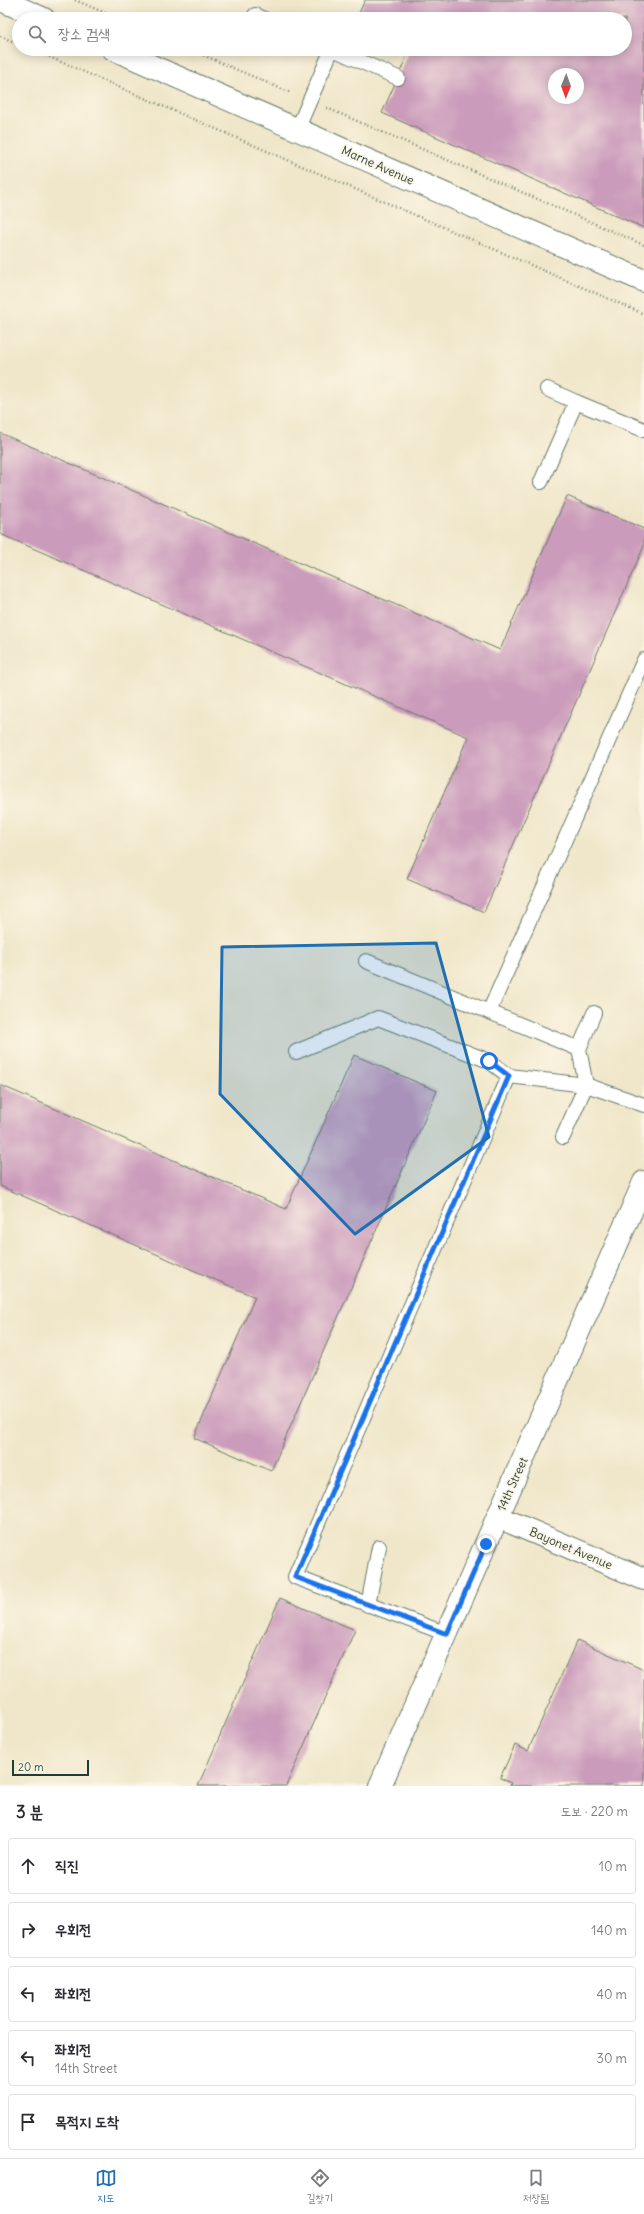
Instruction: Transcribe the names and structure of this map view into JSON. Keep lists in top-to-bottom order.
{
  "streets": {
    "street": ["Marne Avenue", "14th Street", "Bayonet Avenue"]
  },
  "crossings": [
    ["14th Street", "Bayonet Avenue"]
  ],
  "scale_bar": "20 m",
  "north": "bottom",
  "page": {
    "search": "장소 검색",
    "scale": "20 m",
    "heading": ["3 분", "도보 · 220 m"],
    "list": [
      ["직진", "10 m"],
      ["우회전", "140 m"],
      ["좌회전", "40 m"],
      ["좌회전", "14th Street", "30 m"],
      "목적지 도착"
    ],
    "nav": ["지도", "길찾기", "저장됨"]
  }
}
